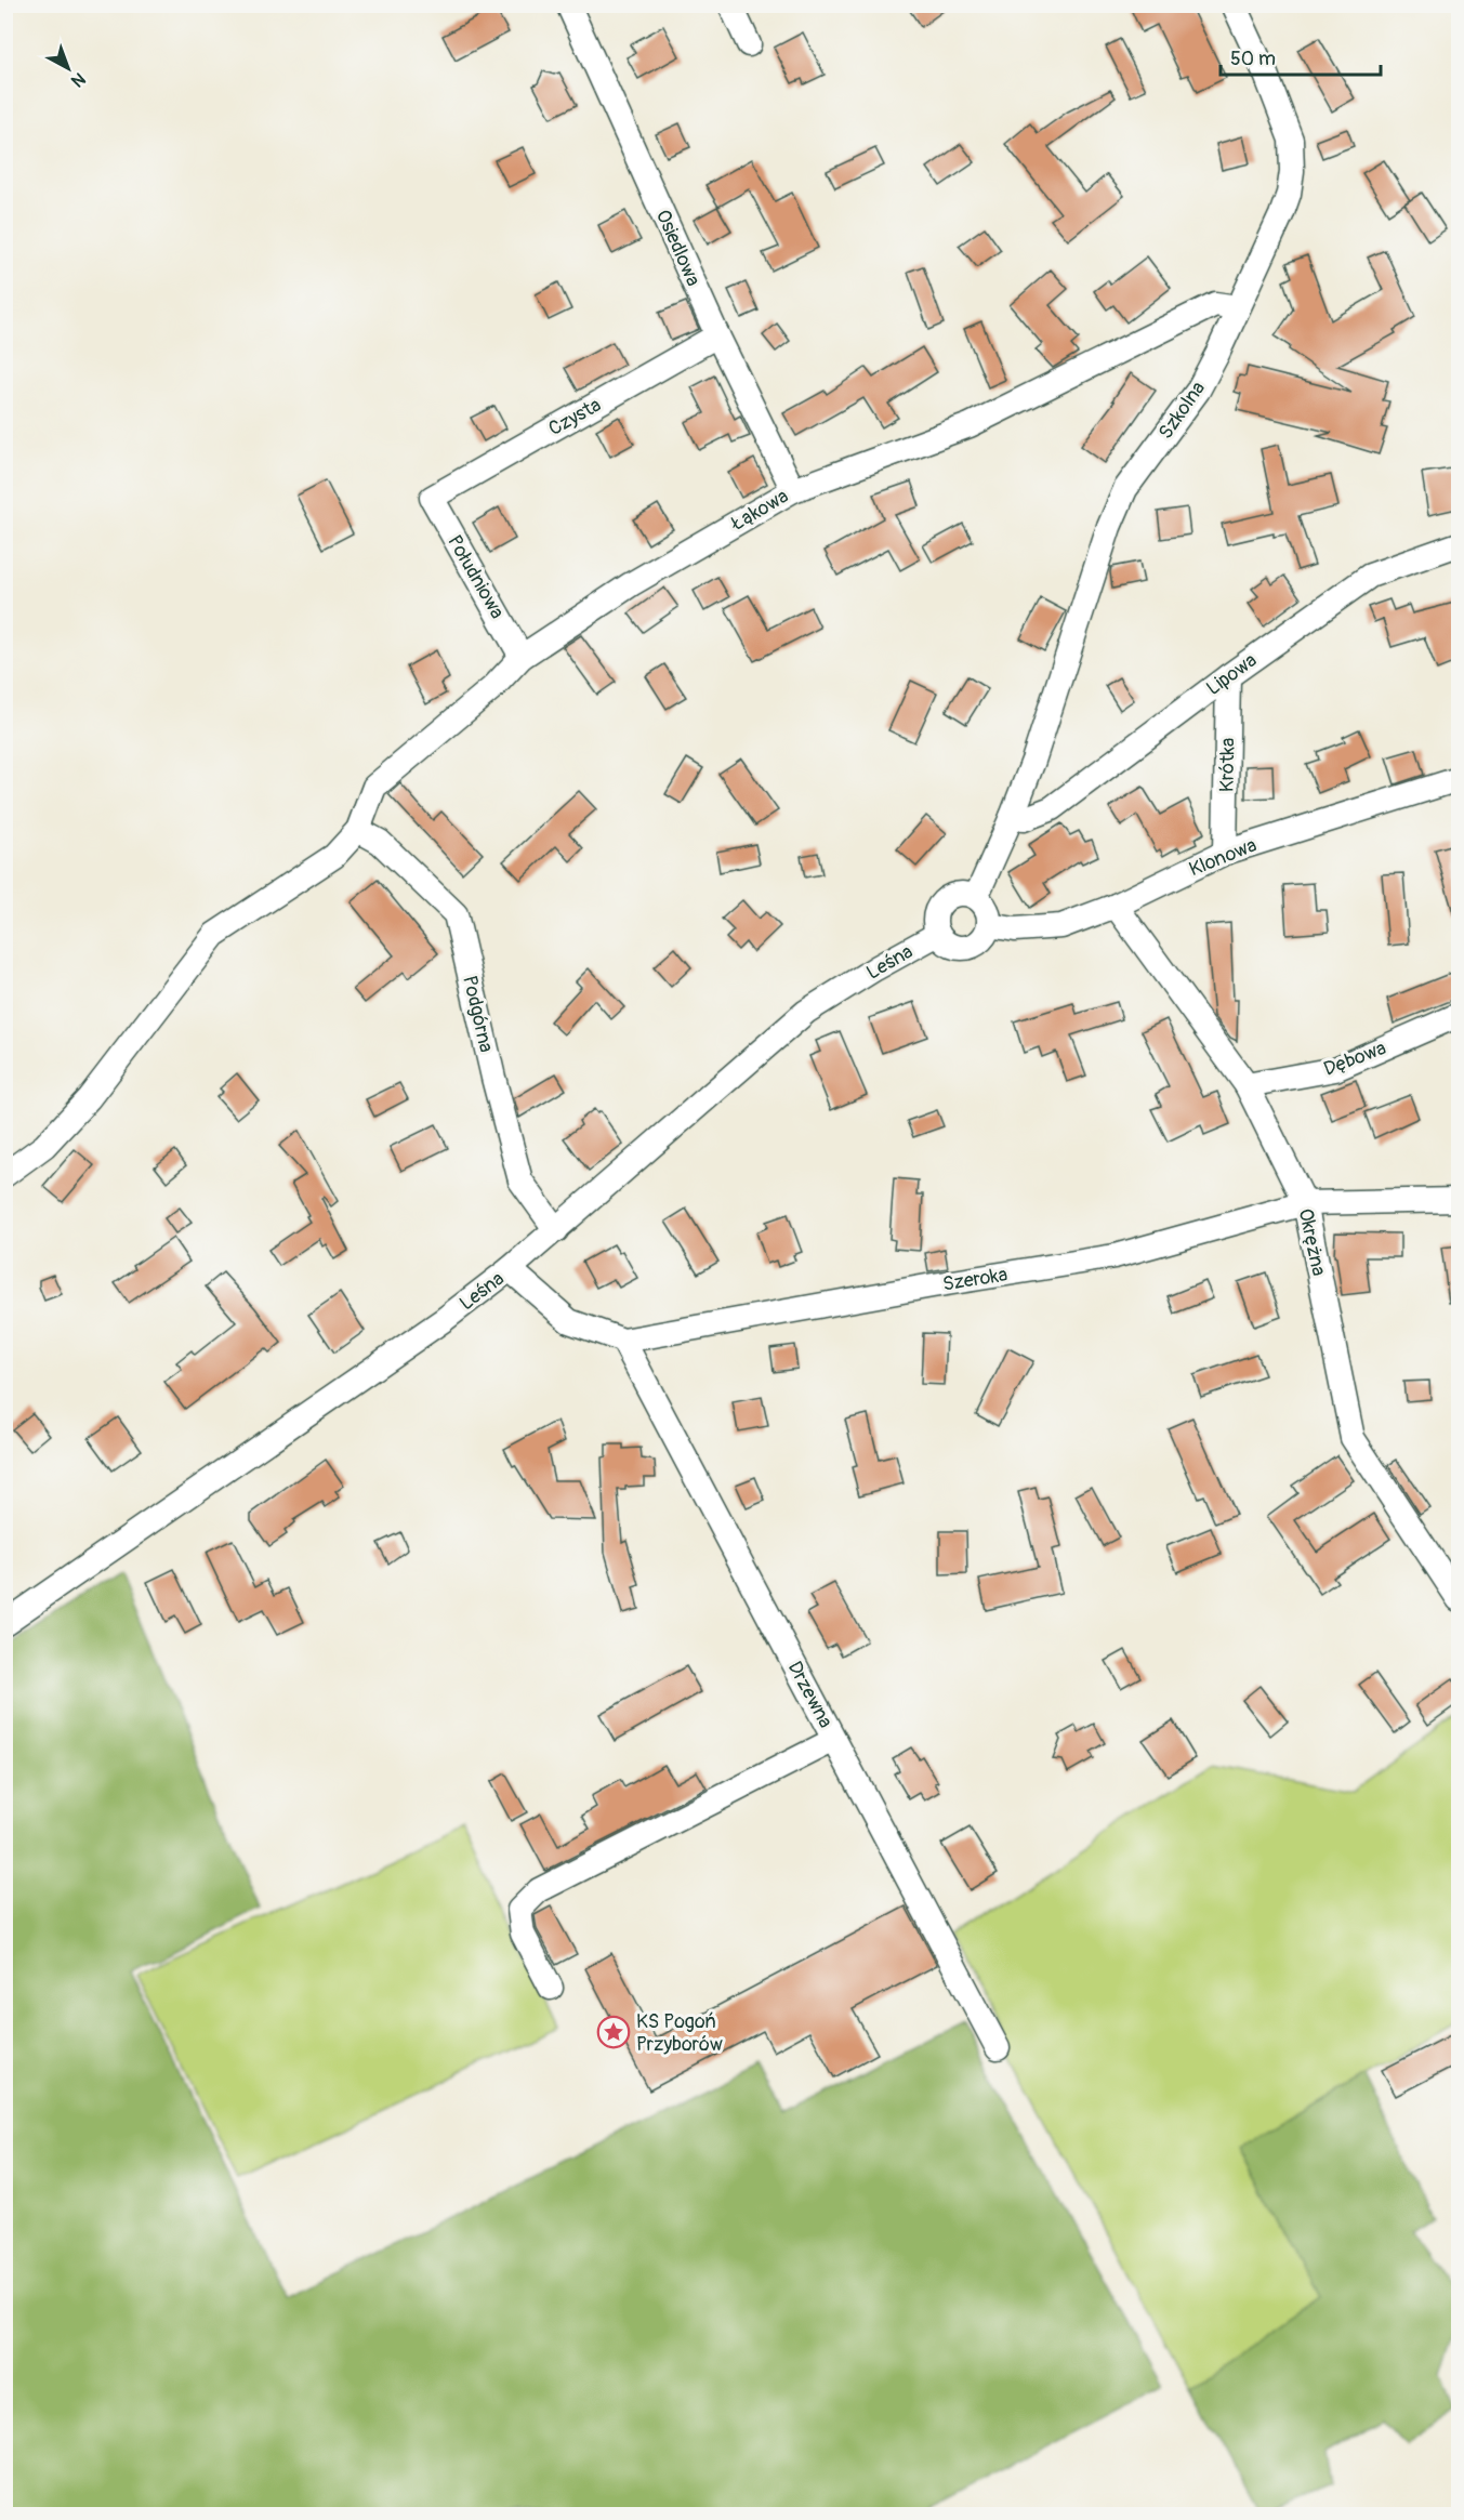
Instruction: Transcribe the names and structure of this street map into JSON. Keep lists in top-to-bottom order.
{
  "streets": {
    "street": [
      "Osiedlowa",
      "Szkolna",
      "Czysta",
      "Łąkowa",
      "Południowa",
      "Lipowa",
      "Krótka",
      "Klonowa",
      "Leśna",
      "Podgórna",
      "Dębowa",
      "Okrężna",
      "Szeroka",
      "Drzewna"
    ]
  },
  "crossings": [
    ["Osiedlowa", "Czysta"],
    ["Osiedlowa", "Łąkowa"],
    ["Szkolna", "Łąkowa"],
    ["Szkolna", "Lipowa"],
    ["Czysta", "Południowa"],
    ["Łąkowa", "Południowa"],
    ["Łąkowa", "Podgórna"],
    ["Lipowa", "Krótka"],
    ["Krótka", "Klonowa"],
    ["Klonowa", "Leśna"],
    ["Klonowa", "Okrężna"],
    ["Leśna", "Podgórna"],
    ["Leśna", "Szeroka"],
    ["Dębowa", "Okrężna"],
    ["Okrężna", "Szeroka"],
    ["Szeroka", "Drzewna"]
  ],
  "places": {
    "place": ["KS Pogoń Przyborów"]
  },
  "scale_bar": "50 m",
  "north": "bottom right"
}
